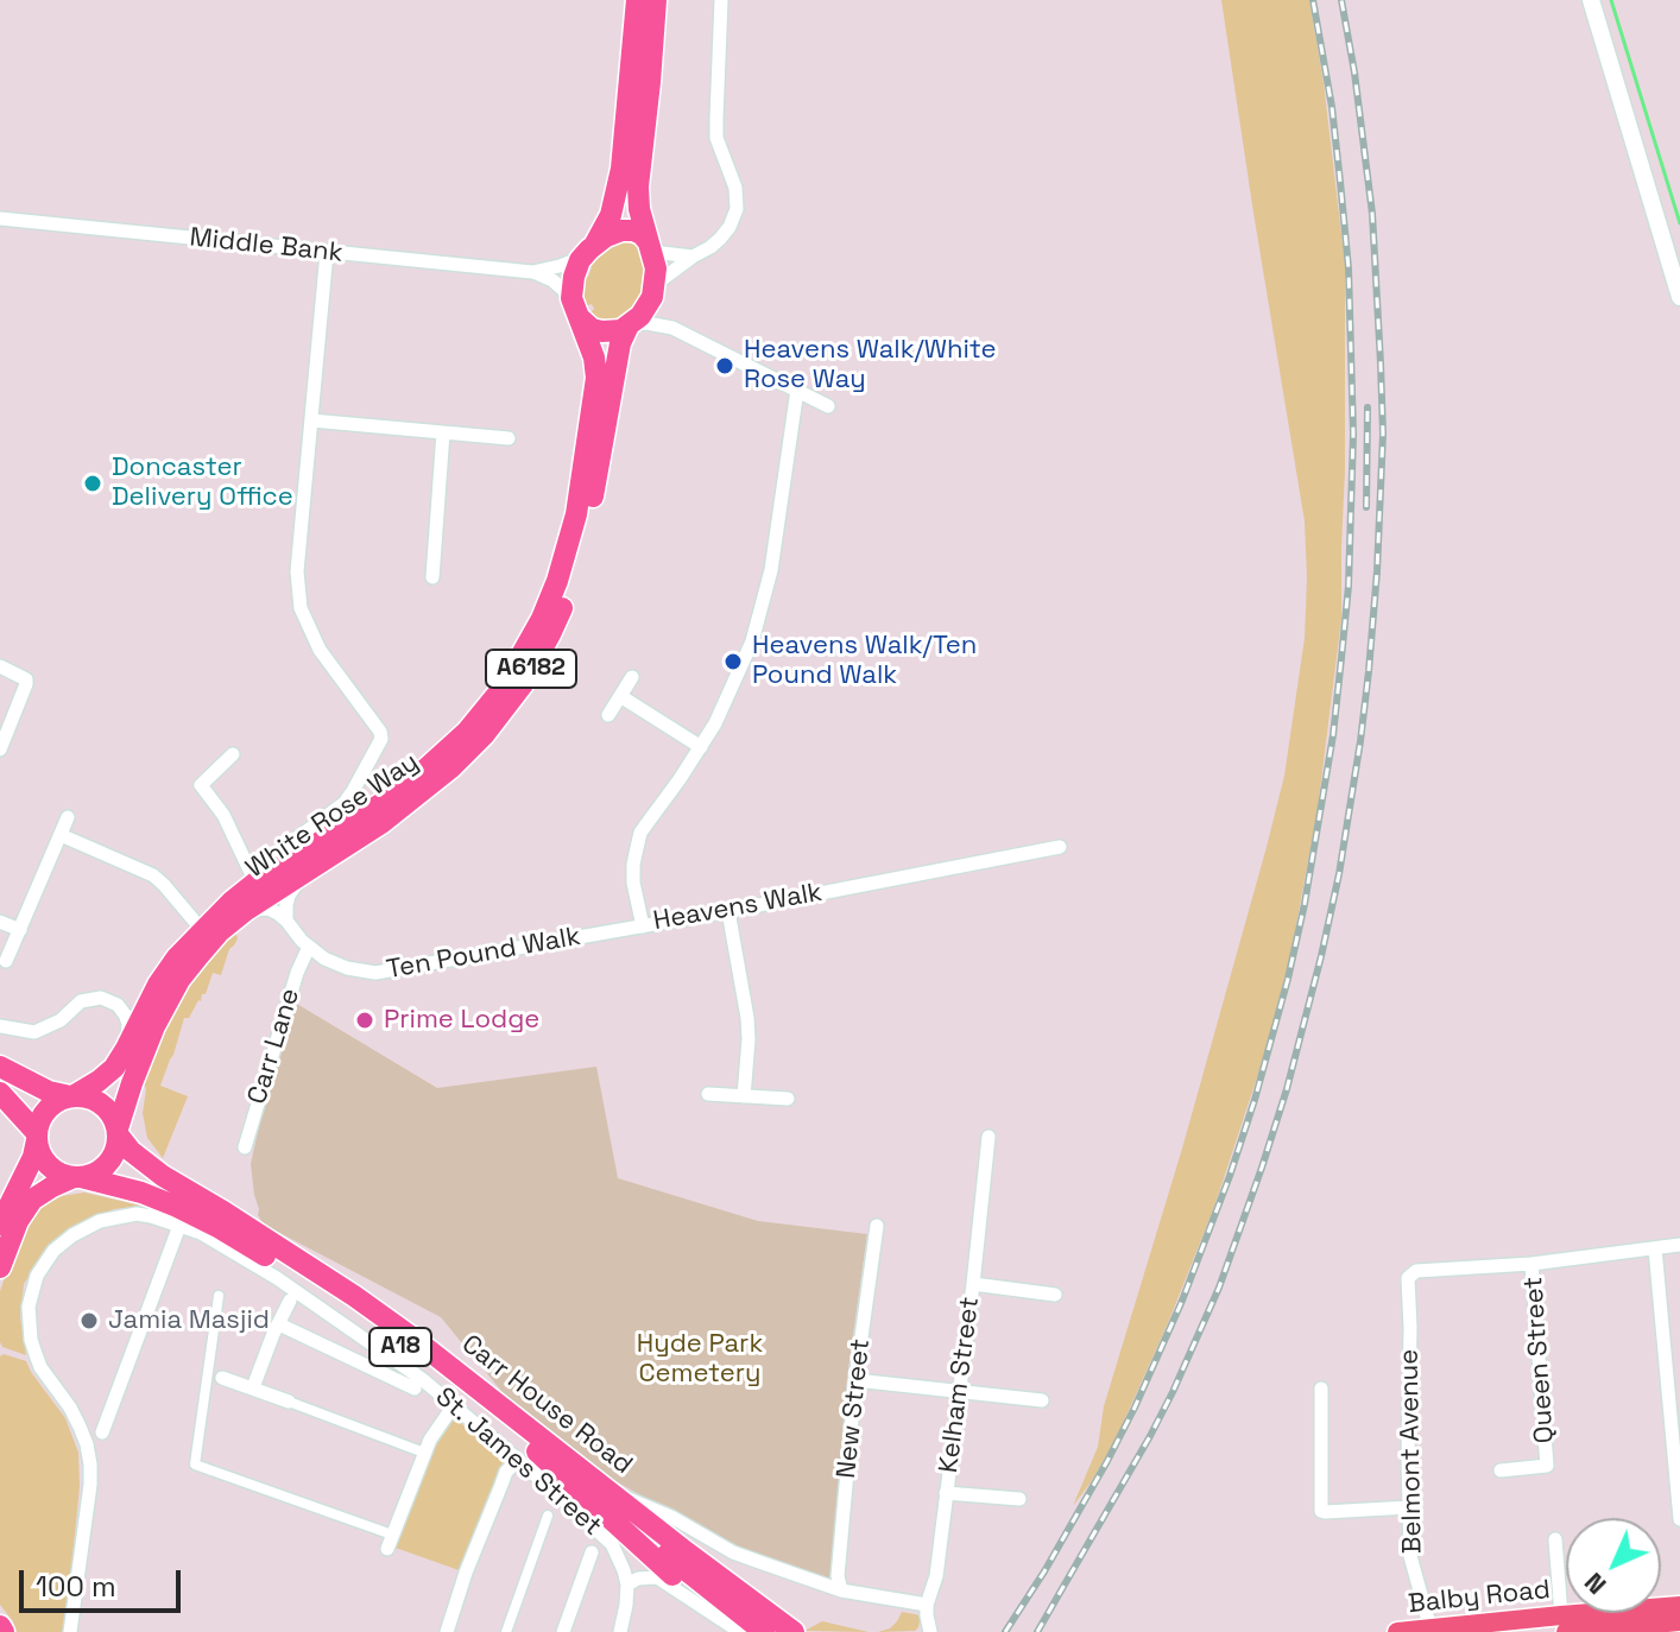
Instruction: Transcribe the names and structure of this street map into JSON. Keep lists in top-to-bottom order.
{
  "streets": {
    "highway": [
      "A6182",
      "White Rose Way",
      "A18",
      "Carr House Road"
    ],
    "main road": ["Balby Road"],
    "street": [
      "Middle Bank",
      "Heavens Walk",
      "Ten Pound Walk",
      "Carr Lane",
      "Queen Street",
      "Kelham Street",
      "New Street",
      "Belmont Avenue",
      "St. James Street"
    ]
  },
  "crossings": [
    ["Middle Bank", "White Rose Way"],
    ["White Rose Way", "Carr House Road"],
    ["Heavens Walk", "Ten Pound Walk"],
    ["Ten Pound Walk", "Carr Lane"],
    ["A18", "Carr House Road"],
    ["A18", "St. James Street"],
    ["Queen Street", "Belmont Avenue"],
    ["Carr House Road", "St. James Street"],
    ["Belmont Avenue", "Balby Road"]
  ],
  "parks": ["Hyde Park Cemetery"],
  "places": [
    "Heavens Walk/White Rose Way",
    "Doncaster Delivery Office",
    "Heavens Walk/Ten Pound Walk",
    "Prime Lodge",
    "Jamia Masjid"
  ],
  "scale_bar": "100 m",
  "north": "bottom left"
}
